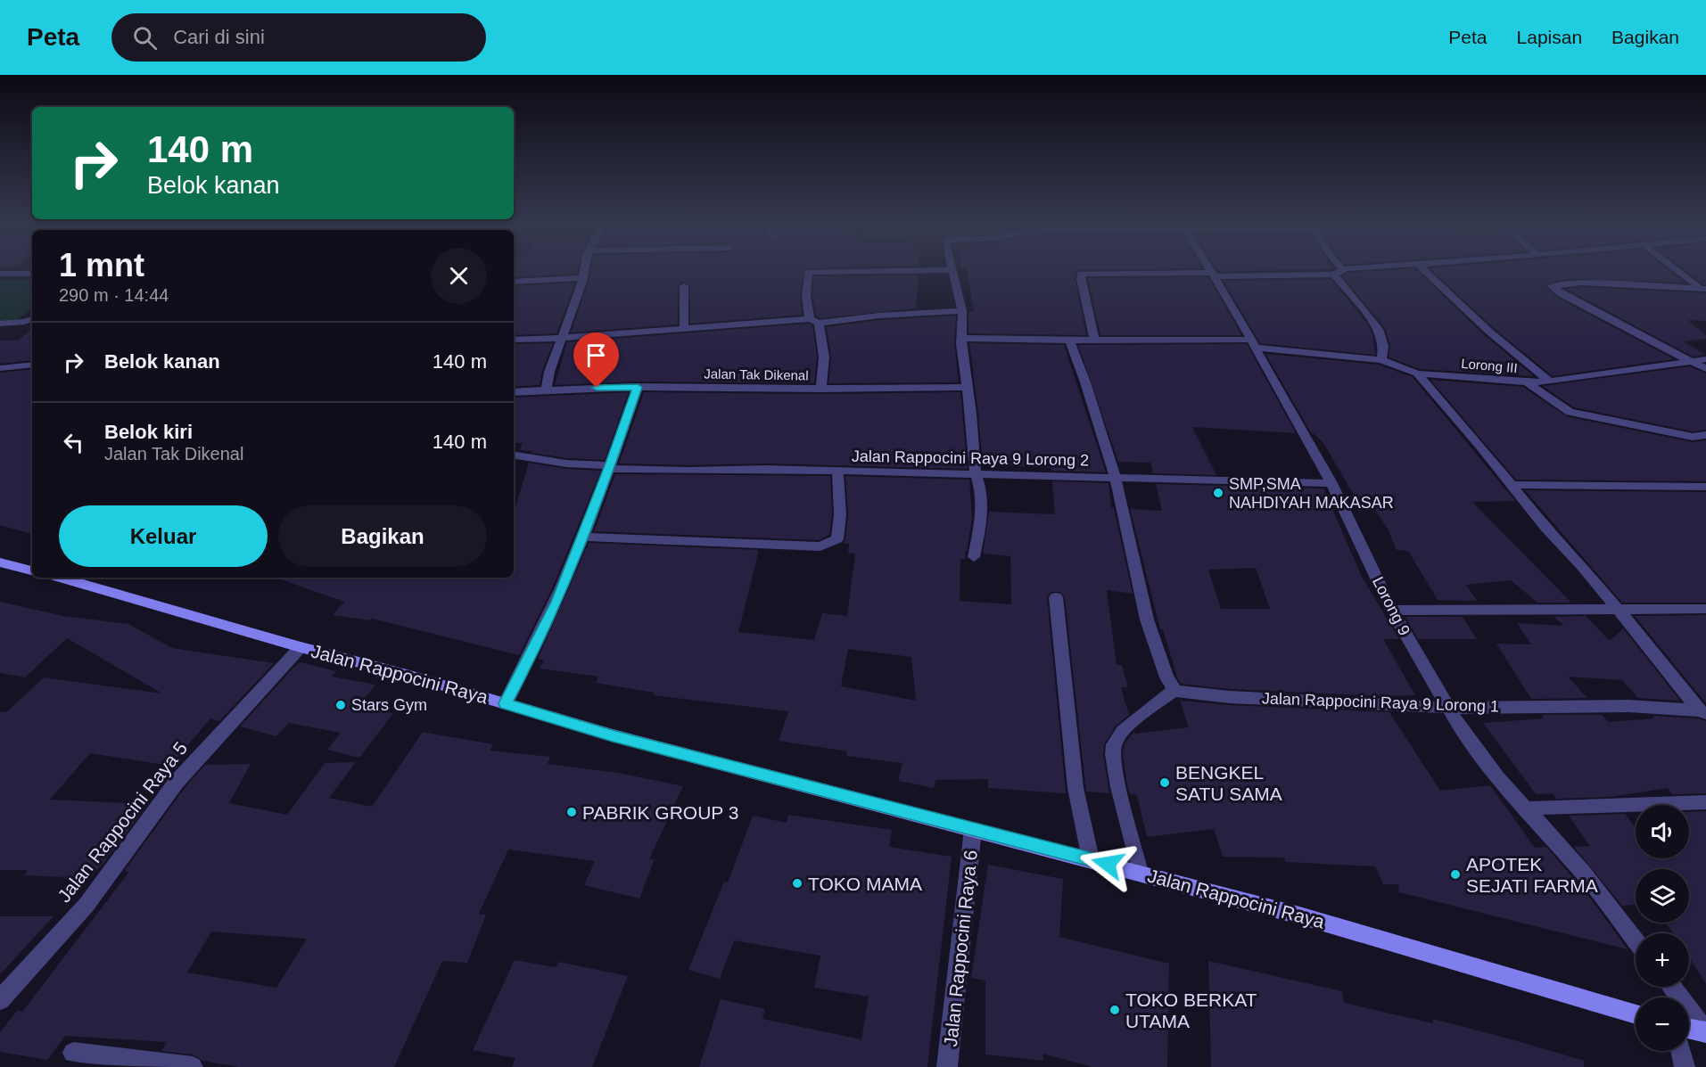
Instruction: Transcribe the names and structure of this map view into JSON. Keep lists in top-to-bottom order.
{
  "streets": {
    "main road": ["Jalan Rappocini Raya"],
    "street": [
      "Lorong III",
      "Jalan Tak Dikenal",
      "Jalan Rappocini Raya 9 Lorong 2",
      "Lorong 9",
      "Jalan Rappocini Raya 9 Lorong 1",
      "Jalan Rappocini Raya 5",
      "Jalan Rappocini Raya 6"
    ]
  },
  "crossings": [
    ["Lorong III", "Lorong 9"],
    ["Jalan Rappocini Raya 9 Lorong 2", "Lorong 9"],
    ["Lorong 9", "Jalan Rappocini Raya 9 Lorong 1"],
    ["Jalan Rappocini Raya", "Jalan Rappocini Raya 5"],
    ["Jalan Rappocini Raya", "Jalan Rappocini Raya 6"]
  ],
  "places": [
    "SMP,SMA NAHDIYAH MAKASAR",
    "Stars Gym",
    "BENGKEL SATU SAMA",
    "PABRIK GROUP 3",
    "APOTEK SEJATI FARMA",
    "TOKO MAMA",
    "TOKO BERKAT UTAMA"
  ],
  "page": {
    "header": "Peta",
    "search": "Cari di sini",
    "nav": ["Peta", "Lapisan", "Bagikan"],
    "turn": ["140 m", "Belok kanan"],
    "heading": ["1 mnt", "290 m · 14:44"],
    "list": [
      {
        "name": "Belok kanan",
        "value": "140 m"
      },
      {
        "name": "Belok kiri",
        "note": "Jalan Tak Dikenal",
        "value": "140 m"
      }
    ],
    "buttons": ["Keluar", "Bagikan"],
    "map_buttons": ["+", "−"]
  }
}
